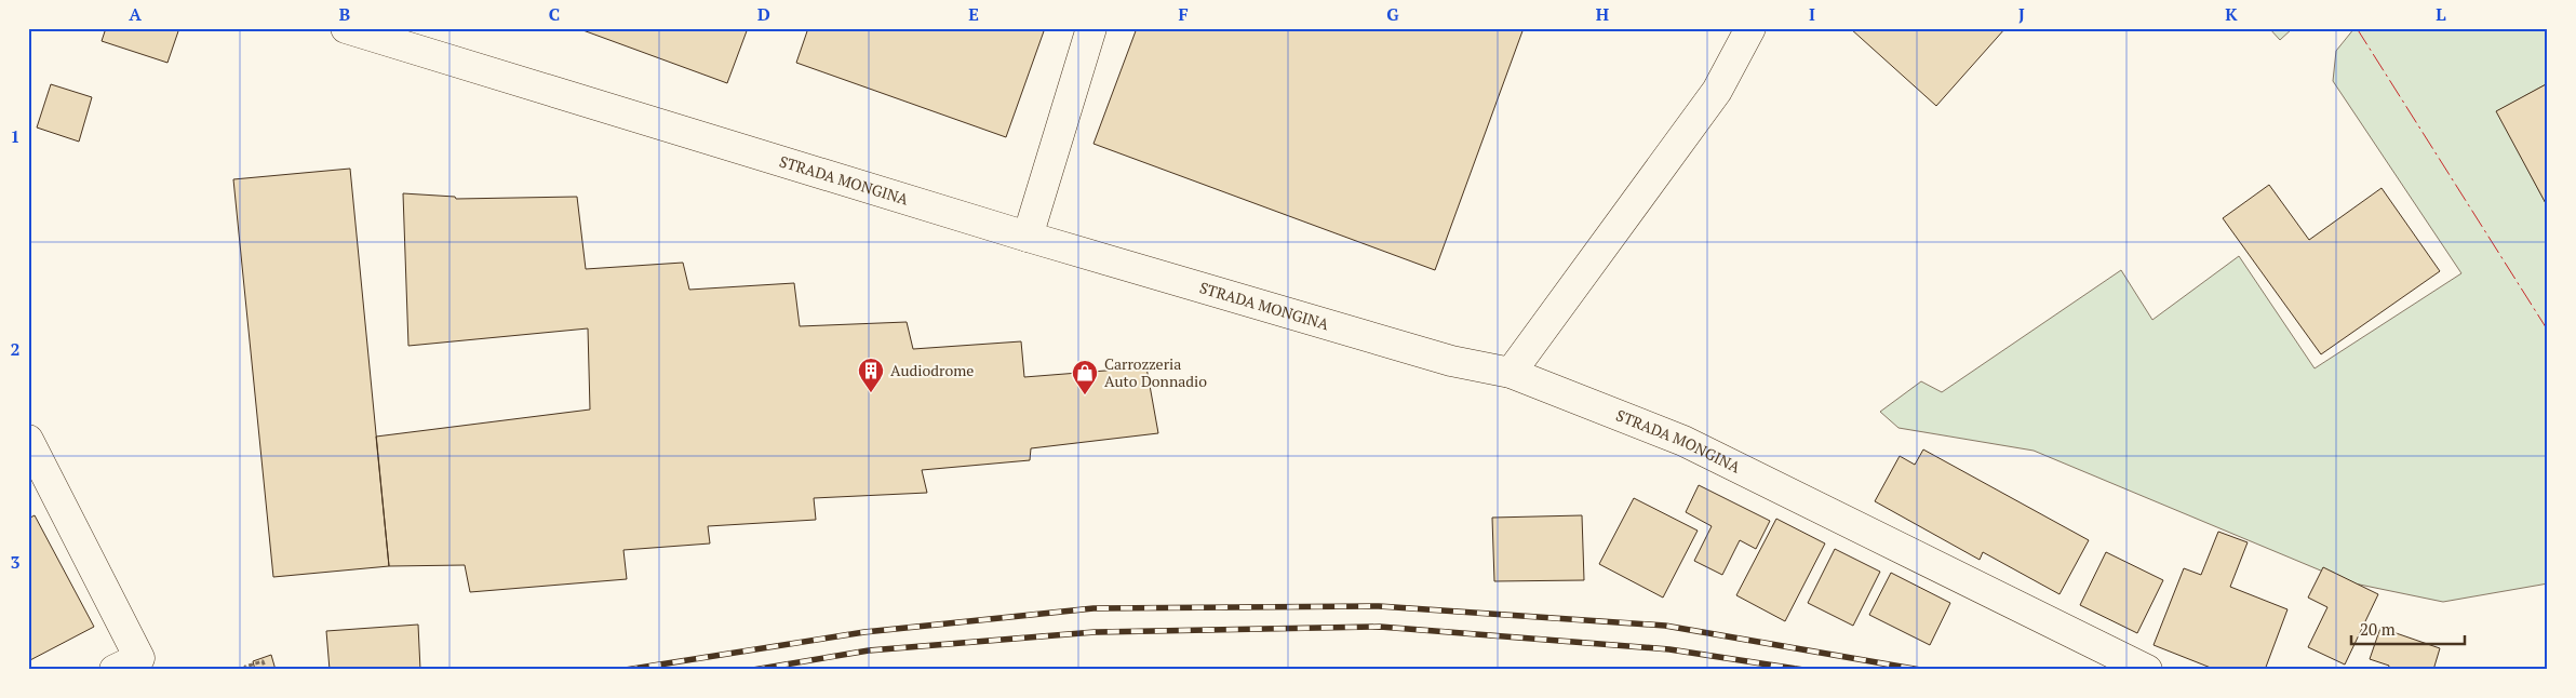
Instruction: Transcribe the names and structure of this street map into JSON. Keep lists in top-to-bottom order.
{
  "streets": {
    "street": ["STRADA MONGINA"]
  },
  "places": {
    "building": ["Audiodrome"],
    "shop": ["Carrozzeria Auto Donnadio"]
  },
  "scale_bar": "20 m",
  "grid": {
    "columns": [
      "A",
      "B",
      "C",
      "D",
      "E",
      "F",
      "G",
      "H",
      "I",
      "J",
      "K",
      "L"
    ],
    "rows": ["1", "2", "3"]
  }
}
